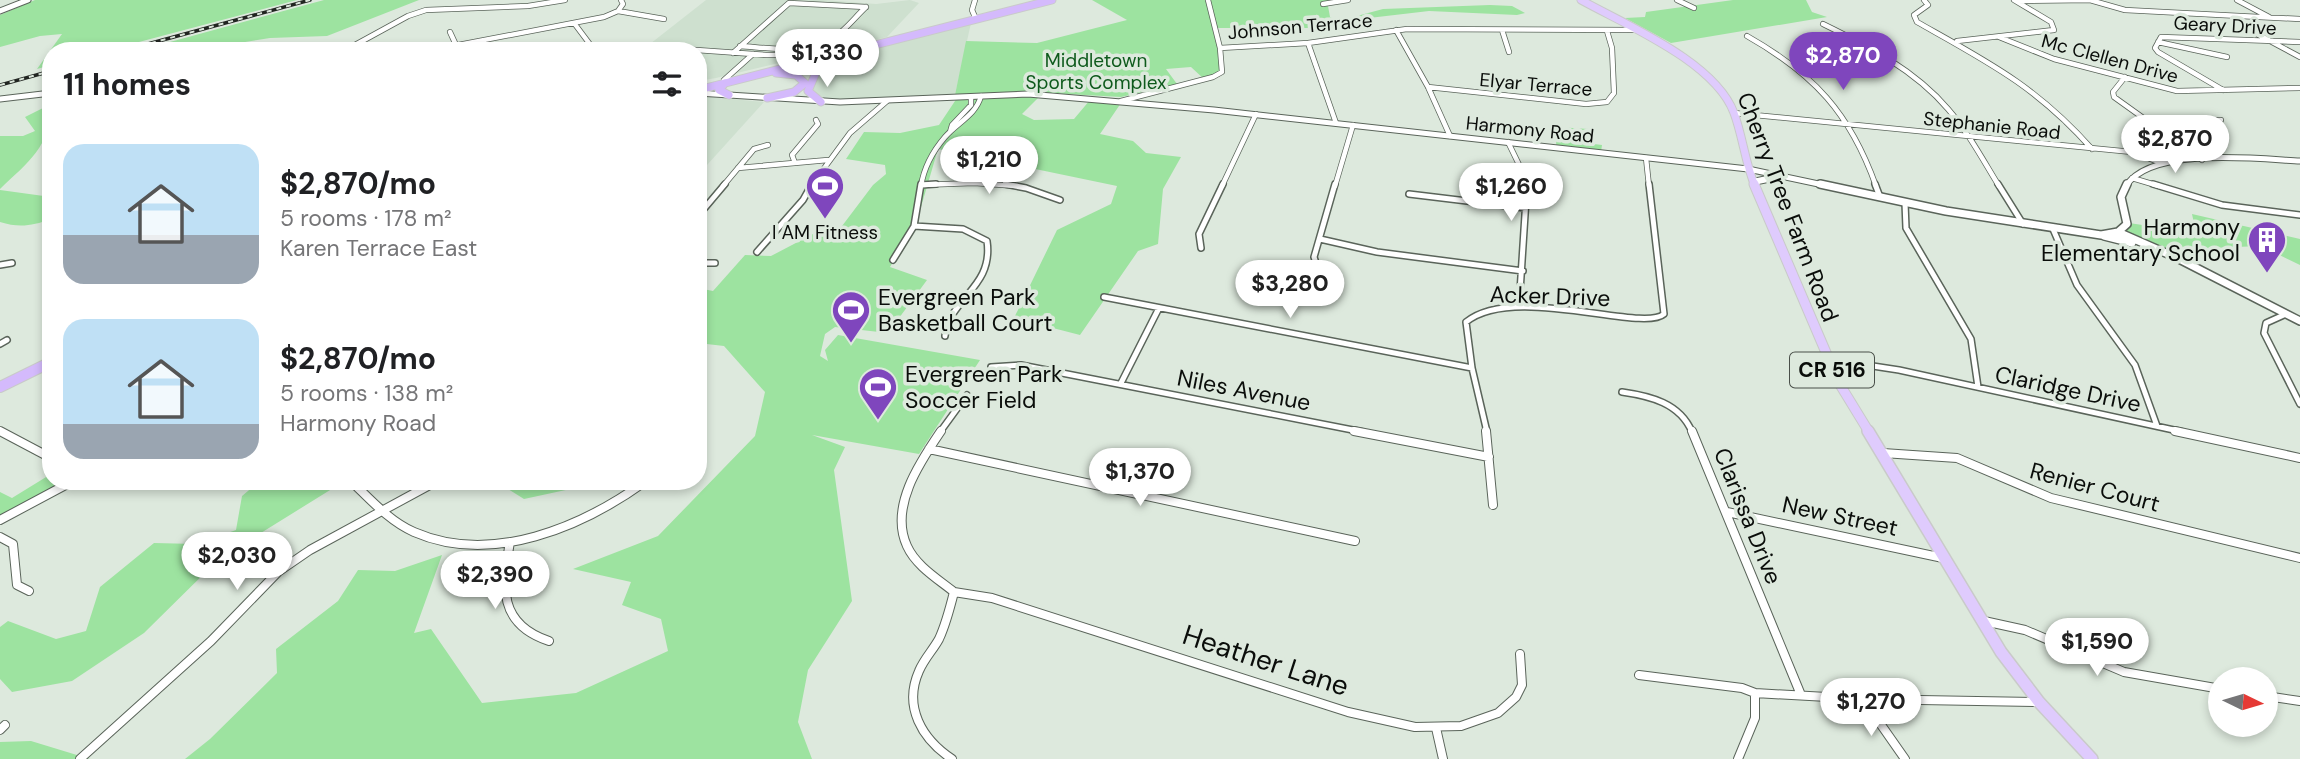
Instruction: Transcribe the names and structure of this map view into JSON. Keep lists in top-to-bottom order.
{
  "streets": {
    "main road": ["Cherry Tree Farm Road", "CR 516"],
    "street": [
      "Geary Drive",
      "Johnson Terrace",
      "Mc Clellen Drive",
      "Elyar Terrace",
      "Stephanie Road",
      "Harmony Road",
      "Acker Drive",
      "Claridge Drive",
      "Niles Avenue",
      "Renier Court",
      "Clarissa Drive",
      "New Street",
      "Heather Lane"
    ]
  },
  "crossings": [
    ["Geary Drive", "Mc Clellen Drive"],
    ["Johnson Terrace", "Elyar Terrace"],
    ["Johnson Terrace", "Cherry Tree Farm Road"],
    ["Stephanie Road", "Cherry Tree Farm Road"],
    ["Harmony Road", "Cherry Tree Farm Road"],
    ["Harmony Road", "Acker Drive"],
    ["Cherry Tree Farm Road", "Claridge Drive"],
    ["Cherry Tree Farm Road", "Renier Court"],
    ["Cherry Tree Farm Road", "New Street"],
    ["Acker Drive", "Niles Avenue"],
    ["Clarissa Drive", "New Street"]
  ],
  "parks": ["Middletown Sports Complex"],
  "places": {
    "sports": ["I AM Fitness", "Evergreen Park Basketball Court", "Evergreen Park Soccer Field"],
    "building": ["Harmony Elementary School"]
  },
  "north": "right",
  "page": {
    "price": [
      "$1,330",
      "$2,870",
      "$2,870",
      "$1,210",
      "$1,260",
      "$3,280",
      "$1,370",
      "$2,030",
      "$2,390",
      "$1,590",
      "$1,270"
    ],
    "heading": "11 homes",
    "list": [
      {
        "name": "$2,870/mo",
        "note": "5 rooms · 178 m² · Karen Terrace East"
      },
      {
        "name": "$2,870/mo",
        "note": "5 rooms · 138 m² · Harmony Road"
      }
    ]
  }
}
